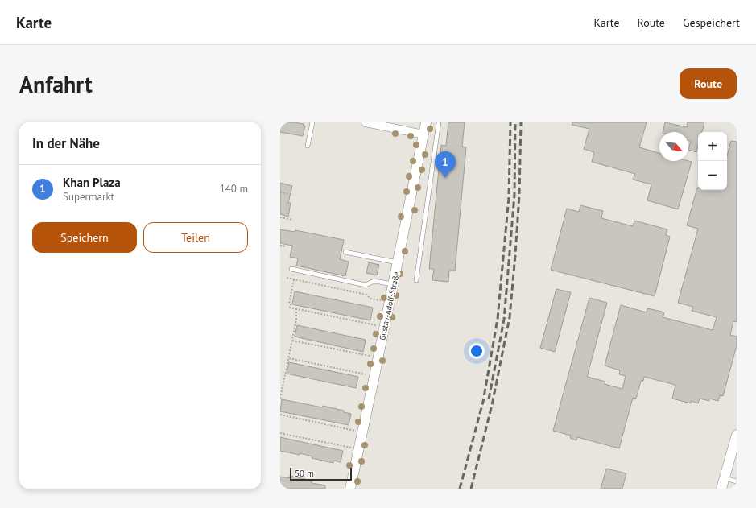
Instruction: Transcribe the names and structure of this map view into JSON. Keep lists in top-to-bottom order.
{
  "streets": {
    "street": ["Gustav-Adolf-Straße"]
  },
  "scale_bar": "50 m",
  "north": "bottom right",
  "page": {
    "header": "Karte",
    "nav": ["Karte", "Route", "Gespeichert"],
    "buttons": [
      "Route",
      ["Speichern", "Teilen"]
    ],
    "title": "Anfahrt",
    "heading": "In der Nähe",
    "map_buttons": ["+", "−"],
    "pins": "1",
    "list": [
      {
        "mark": "1",
        "name": "Khan Plaza",
        "note": "Supermarkt",
        "value": "140 m"
      }
    ],
    "scale": "50 m"
  }
}
